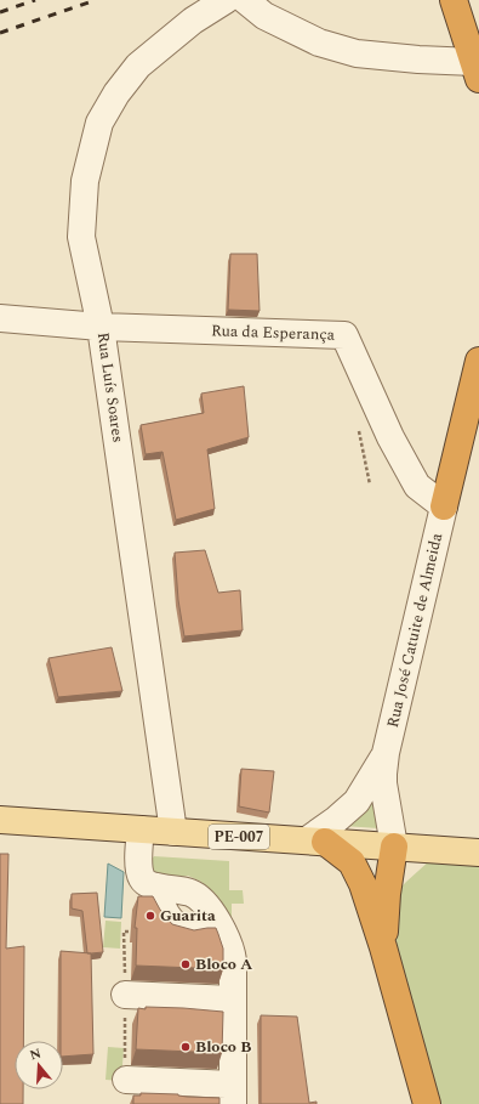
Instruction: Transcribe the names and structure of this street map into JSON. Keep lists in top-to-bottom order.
{
  "streets": {
    "main road": ["PE-007"],
    "street": ["Rua da Esperança", "Rua Luís Soares", "Rua José Catuite de Almeida"]
  },
  "crossings": [
    ["Rua da Esperança", "Rua Luís Soares"],
    ["Rua da Esperança", "Rua José Catuite de Almeida"],
    ["Rua Luís Soares", "PE-007"],
    ["Rua José Catuite de Almeida", "PE-007"]
  ],
  "places": ["Guarita", "Bloco A", "Bloco B"],
  "north": "top"
}
